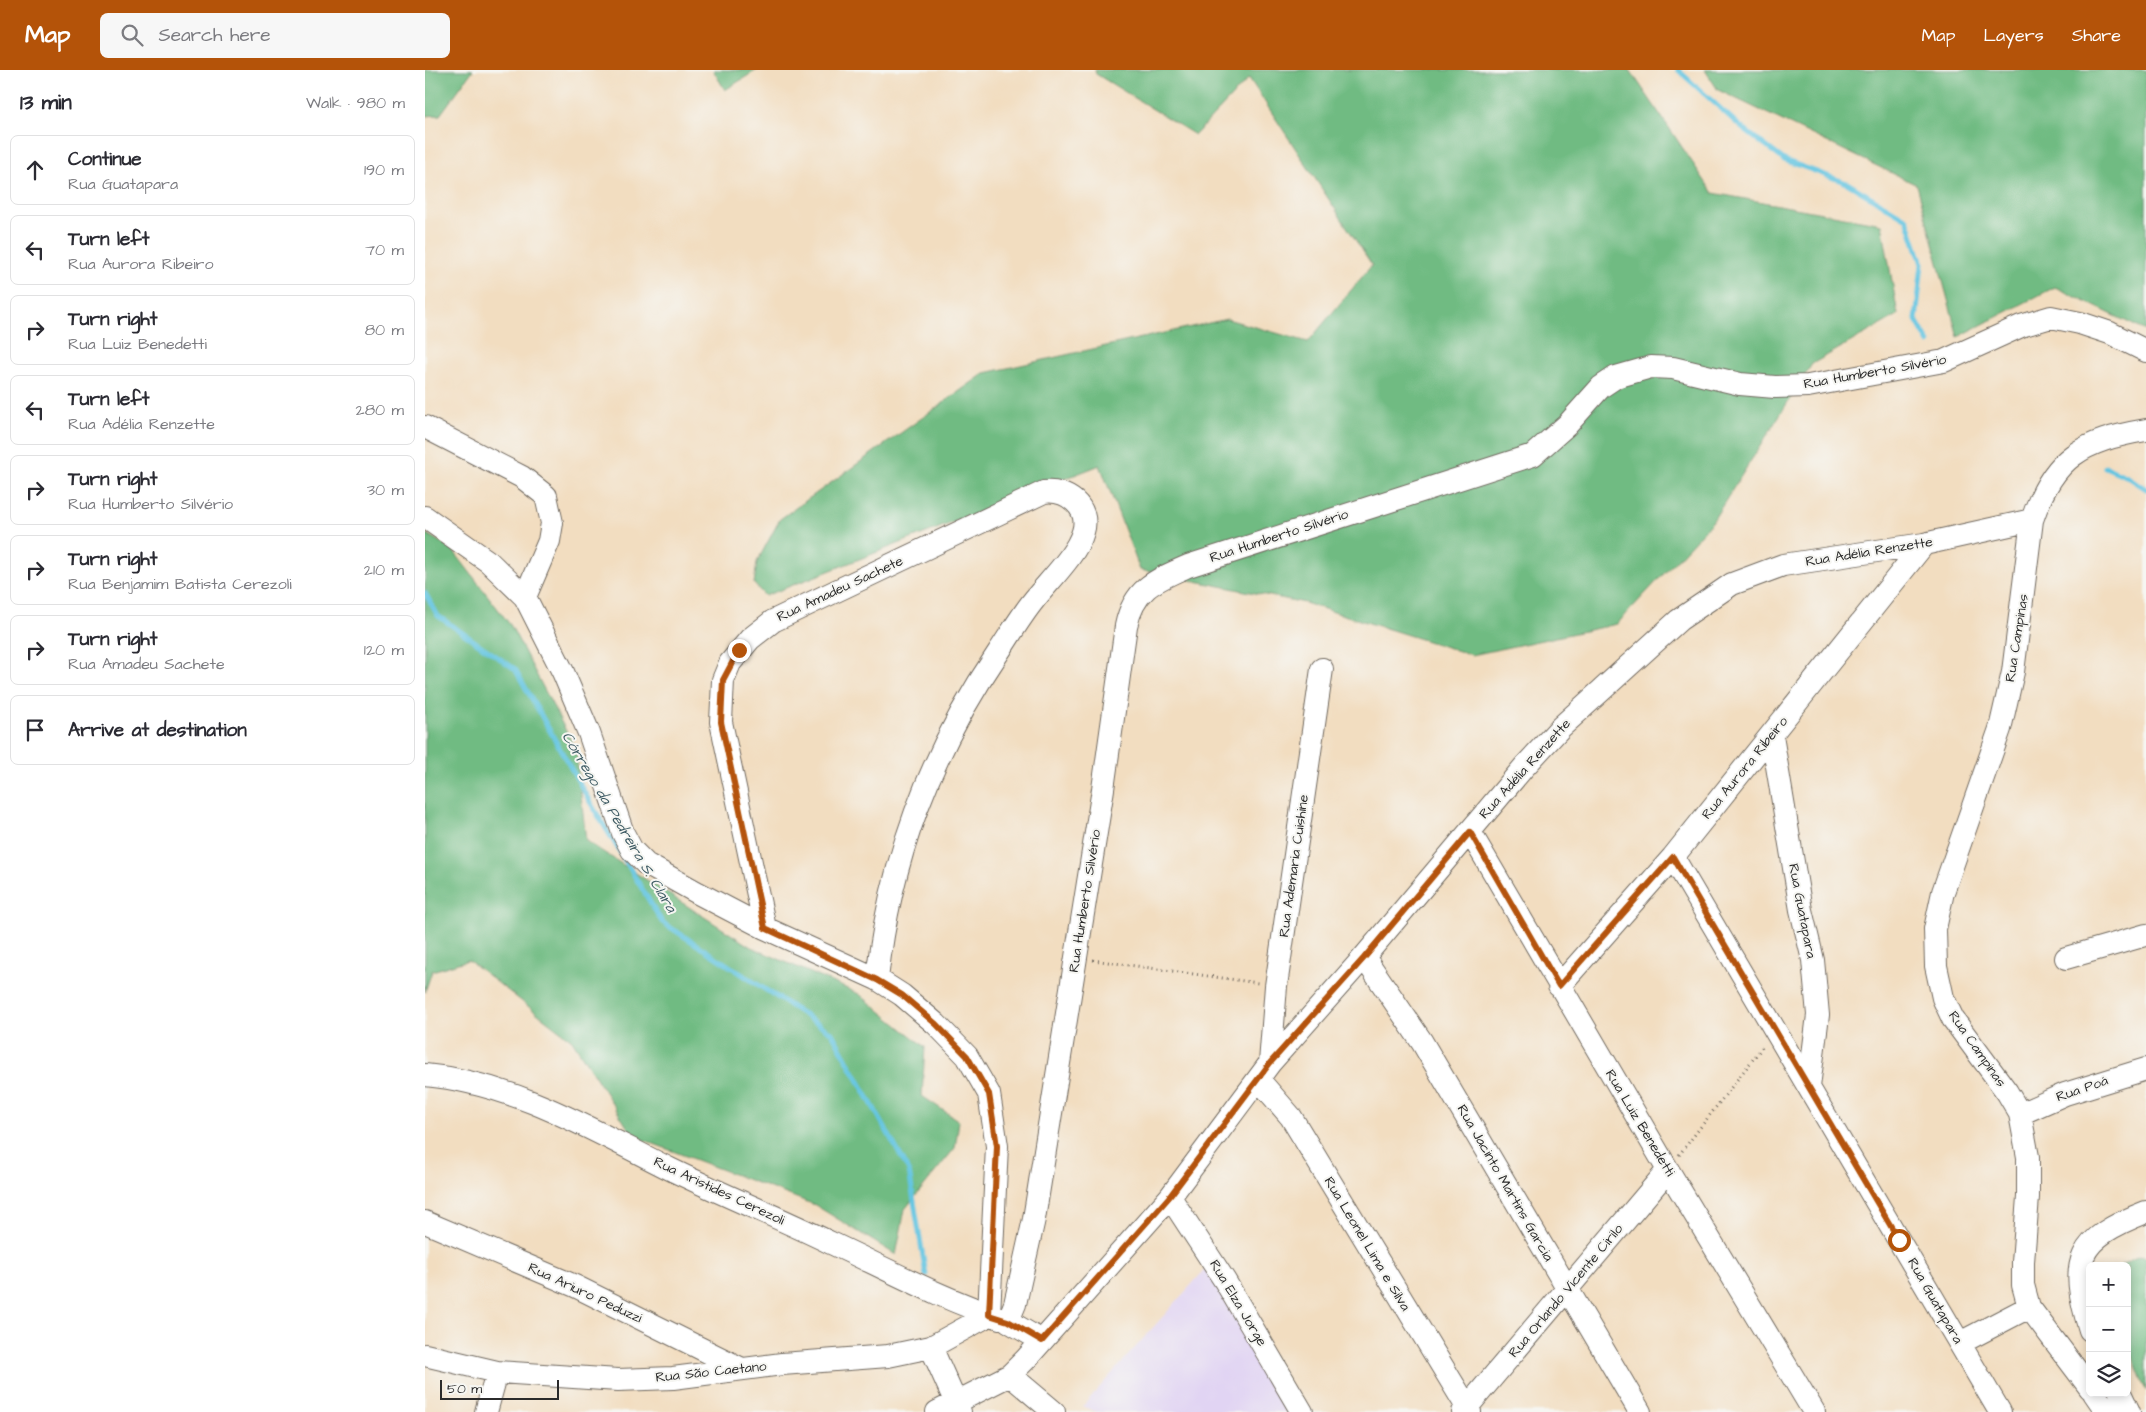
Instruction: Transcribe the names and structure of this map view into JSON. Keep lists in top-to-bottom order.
{
  "streets": {
    "street": [
      "Rua Humberto Silvério",
      "Rua Adélia Renzette",
      "Rua Amadeu Sachete",
      "Rua Campinas",
      "Rua Aurora Ribeiro",
      "Rua Ademaria Cuishine",
      "Rua Guatapara",
      "Rua Poá",
      "Rua Luiz Benedetti",
      "Rua Jacinto Martins Garcia",
      "Rua Aristides Cerezoli",
      "Rua Leonel Lima e Silva",
      "Rua Orlando Vicente Cirilo",
      "Rua Ariuro Peduzzi",
      "Rua Elza Jorge",
      "Rua São Caetano"
    ]
  },
  "crossings": [
    ["Rua Humberto Silvério", "Rua Aristides Cerezoli"],
    ["Rua Humberto Silvério", "Rua São Caetano"],
    ["Rua Adélia Renzette", "Rua Campinas"],
    ["Rua Adélia Renzette", "Rua Aurora Ribeiro"],
    ["Rua Adélia Renzette", "Rua Ademaria Cuishine"],
    ["Rua Adélia Renzette", "Rua Luiz Benedetti"],
    ["Rua Adélia Renzette", "Rua Jacinto Martins Garcia"],
    ["Rua Adélia Renzette", "Rua Leonel Lima e Silva"],
    ["Rua Adélia Renzette", "Rua Elza Jorge"],
    ["Rua Campinas", "Rua Poá"],
    ["Rua Aurora Ribeiro", "Rua Guatapara"],
    ["Rua Aurora Ribeiro", "Rua Luiz Benedetti"],
    ["Rua Ademaria Cuishine", "Rua Leonel Lima e Silva"],
    ["Rua Luiz Benedetti", "Rua Orlando Vicente Cirilo"],
    ["Rua Jacinto Martins Garcia", "Rua Orlando Vicente Cirilo"],
    ["Rua Aristides Cerezoli", "Rua São Caetano"],
    ["Rua Leonel Lima e Silva", "Rua Orlando Vicente Cirilo"],
    ["Rua Ariuro Peduzzi", "Rua São Caetano"]
  ],
  "water": ["Córrego da Pedreira S. Clara"],
  "scale_bar": "50 m",
  "page": {
    "header": "Map",
    "search": "Search here",
    "nav": ["Map", "Layers", "Share"],
    "heading": ["13 min", "Walk · 980 m"],
    "list": [
      ["Continue", "Rua Guatapara", "190 m"],
      ["Turn left", "Rua Aurora Ribeiro", "70 m"],
      ["Turn right", "Rua Luiz Benedetti", "80 m"],
      ["Turn left", "Rua Adélia Renzette", "280 m"],
      ["Turn right", "Rua Humberto Silvério", "30 m"],
      ["Turn right", "Rua Benjamim Batista Cerezoli", "210 m"],
      ["Turn right", "Rua Amadeu Sachete", "120 m"],
      "Arrive at destination"
    ],
    "map_buttons": ["+", "−"],
    "scale": "50 m"
  }
}
